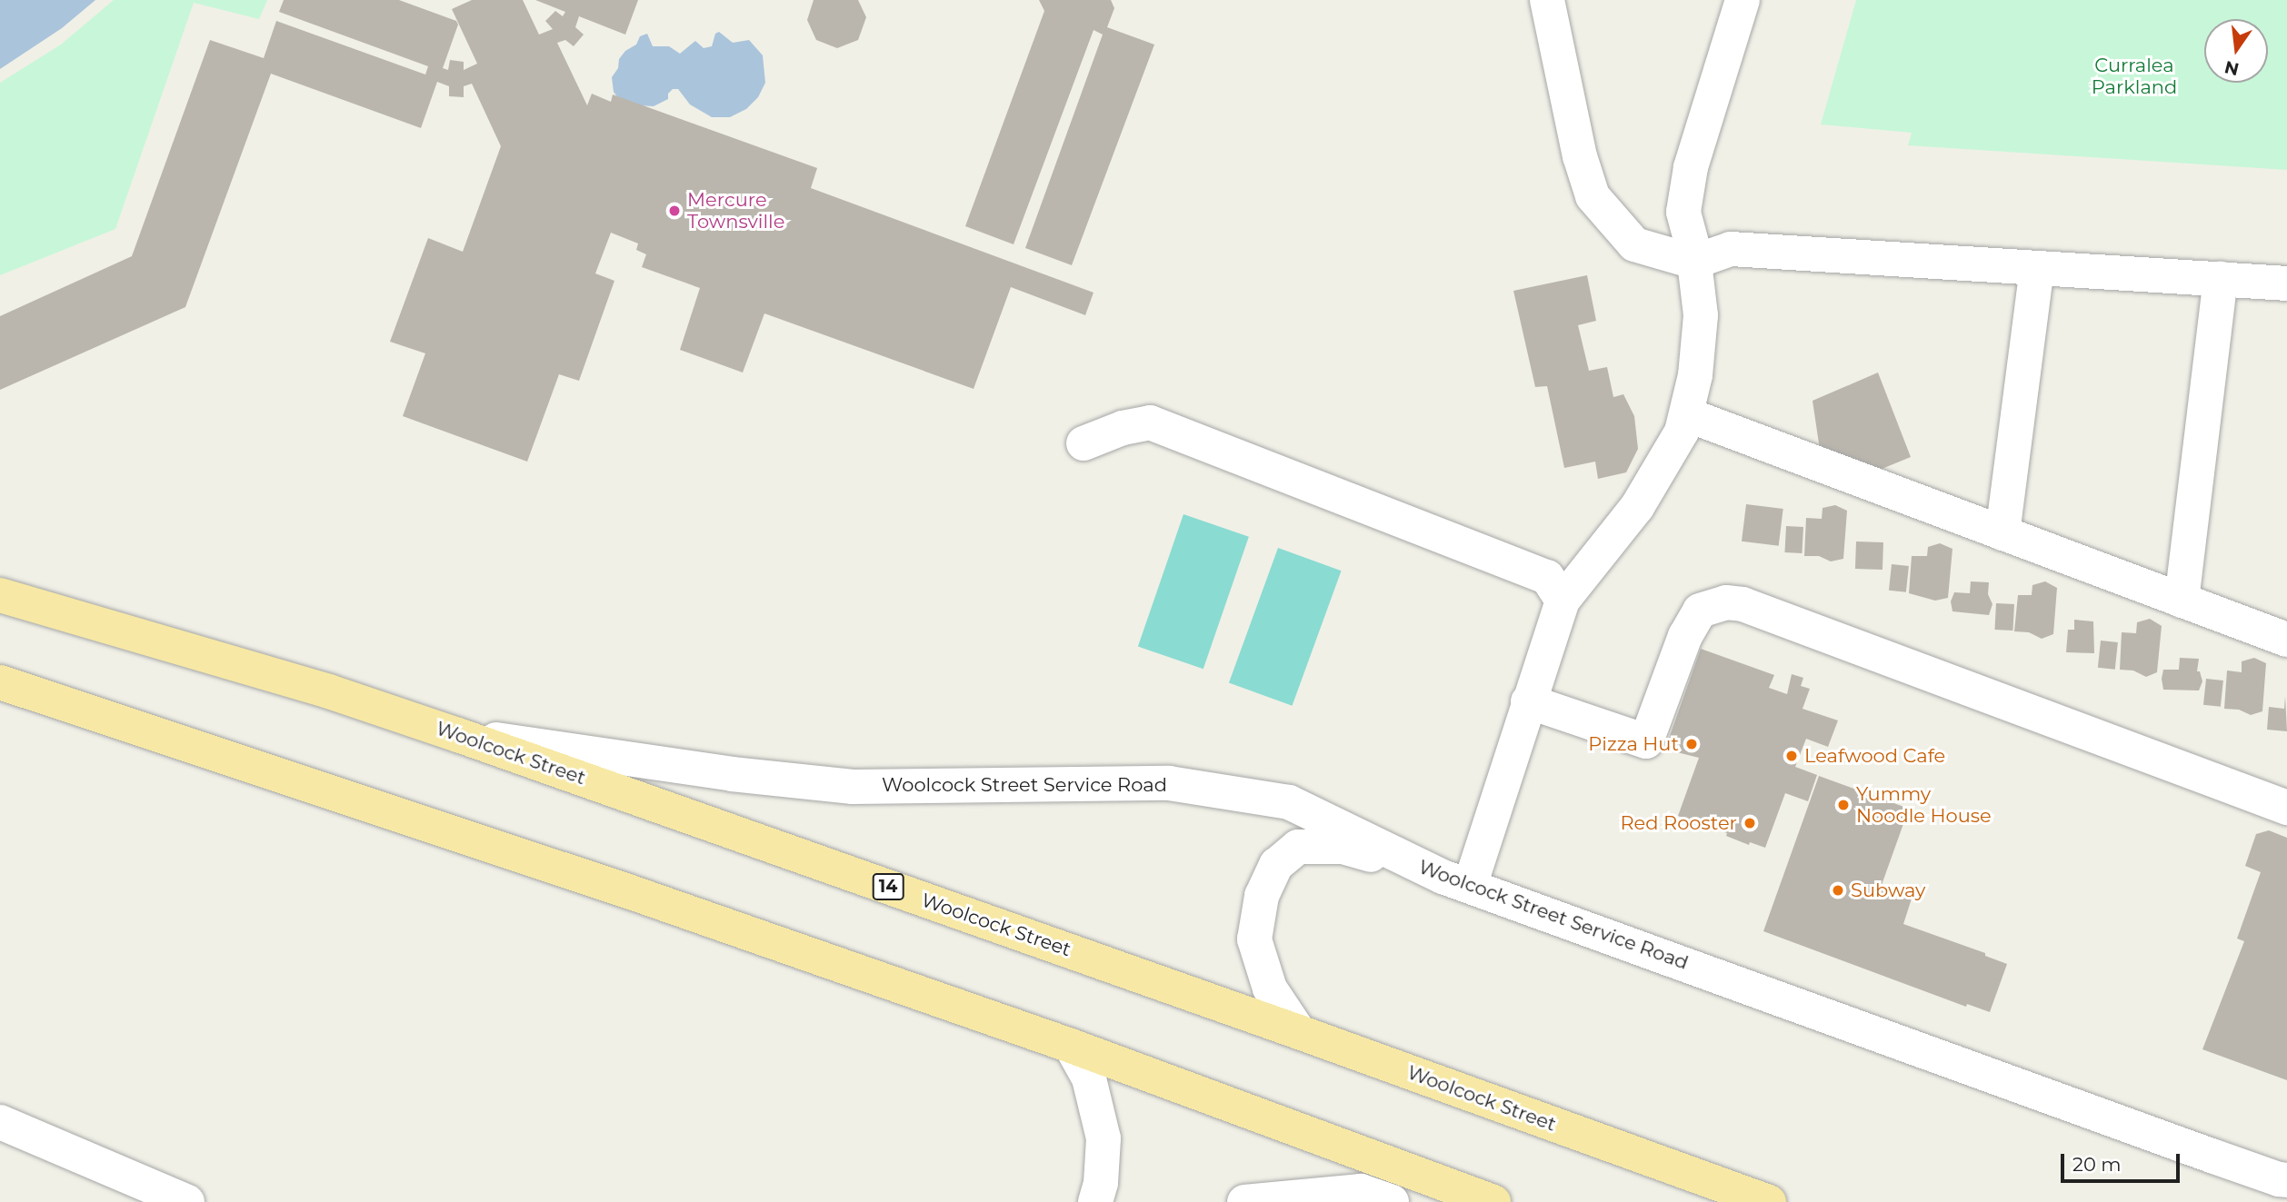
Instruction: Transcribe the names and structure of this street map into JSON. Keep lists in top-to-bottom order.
{
  "streets": {
    "main road": ["Woolcock Street", "14"],
    "street": ["Woolcock Street Service Road"]
  },
  "crossings": [
    ["Woolcock Street", "Woolcock Street Service Road"]
  ],
  "parks": ["Curralea Parkland"],
  "places": [
    "Mercure Townsville",
    "Pizza Hut",
    "Leafwood Cafe",
    "Yummy Noodle House",
    "Red Rooster",
    "Subway"
  ],
  "scale_bar": "20 m",
  "north": "bottom"
}
